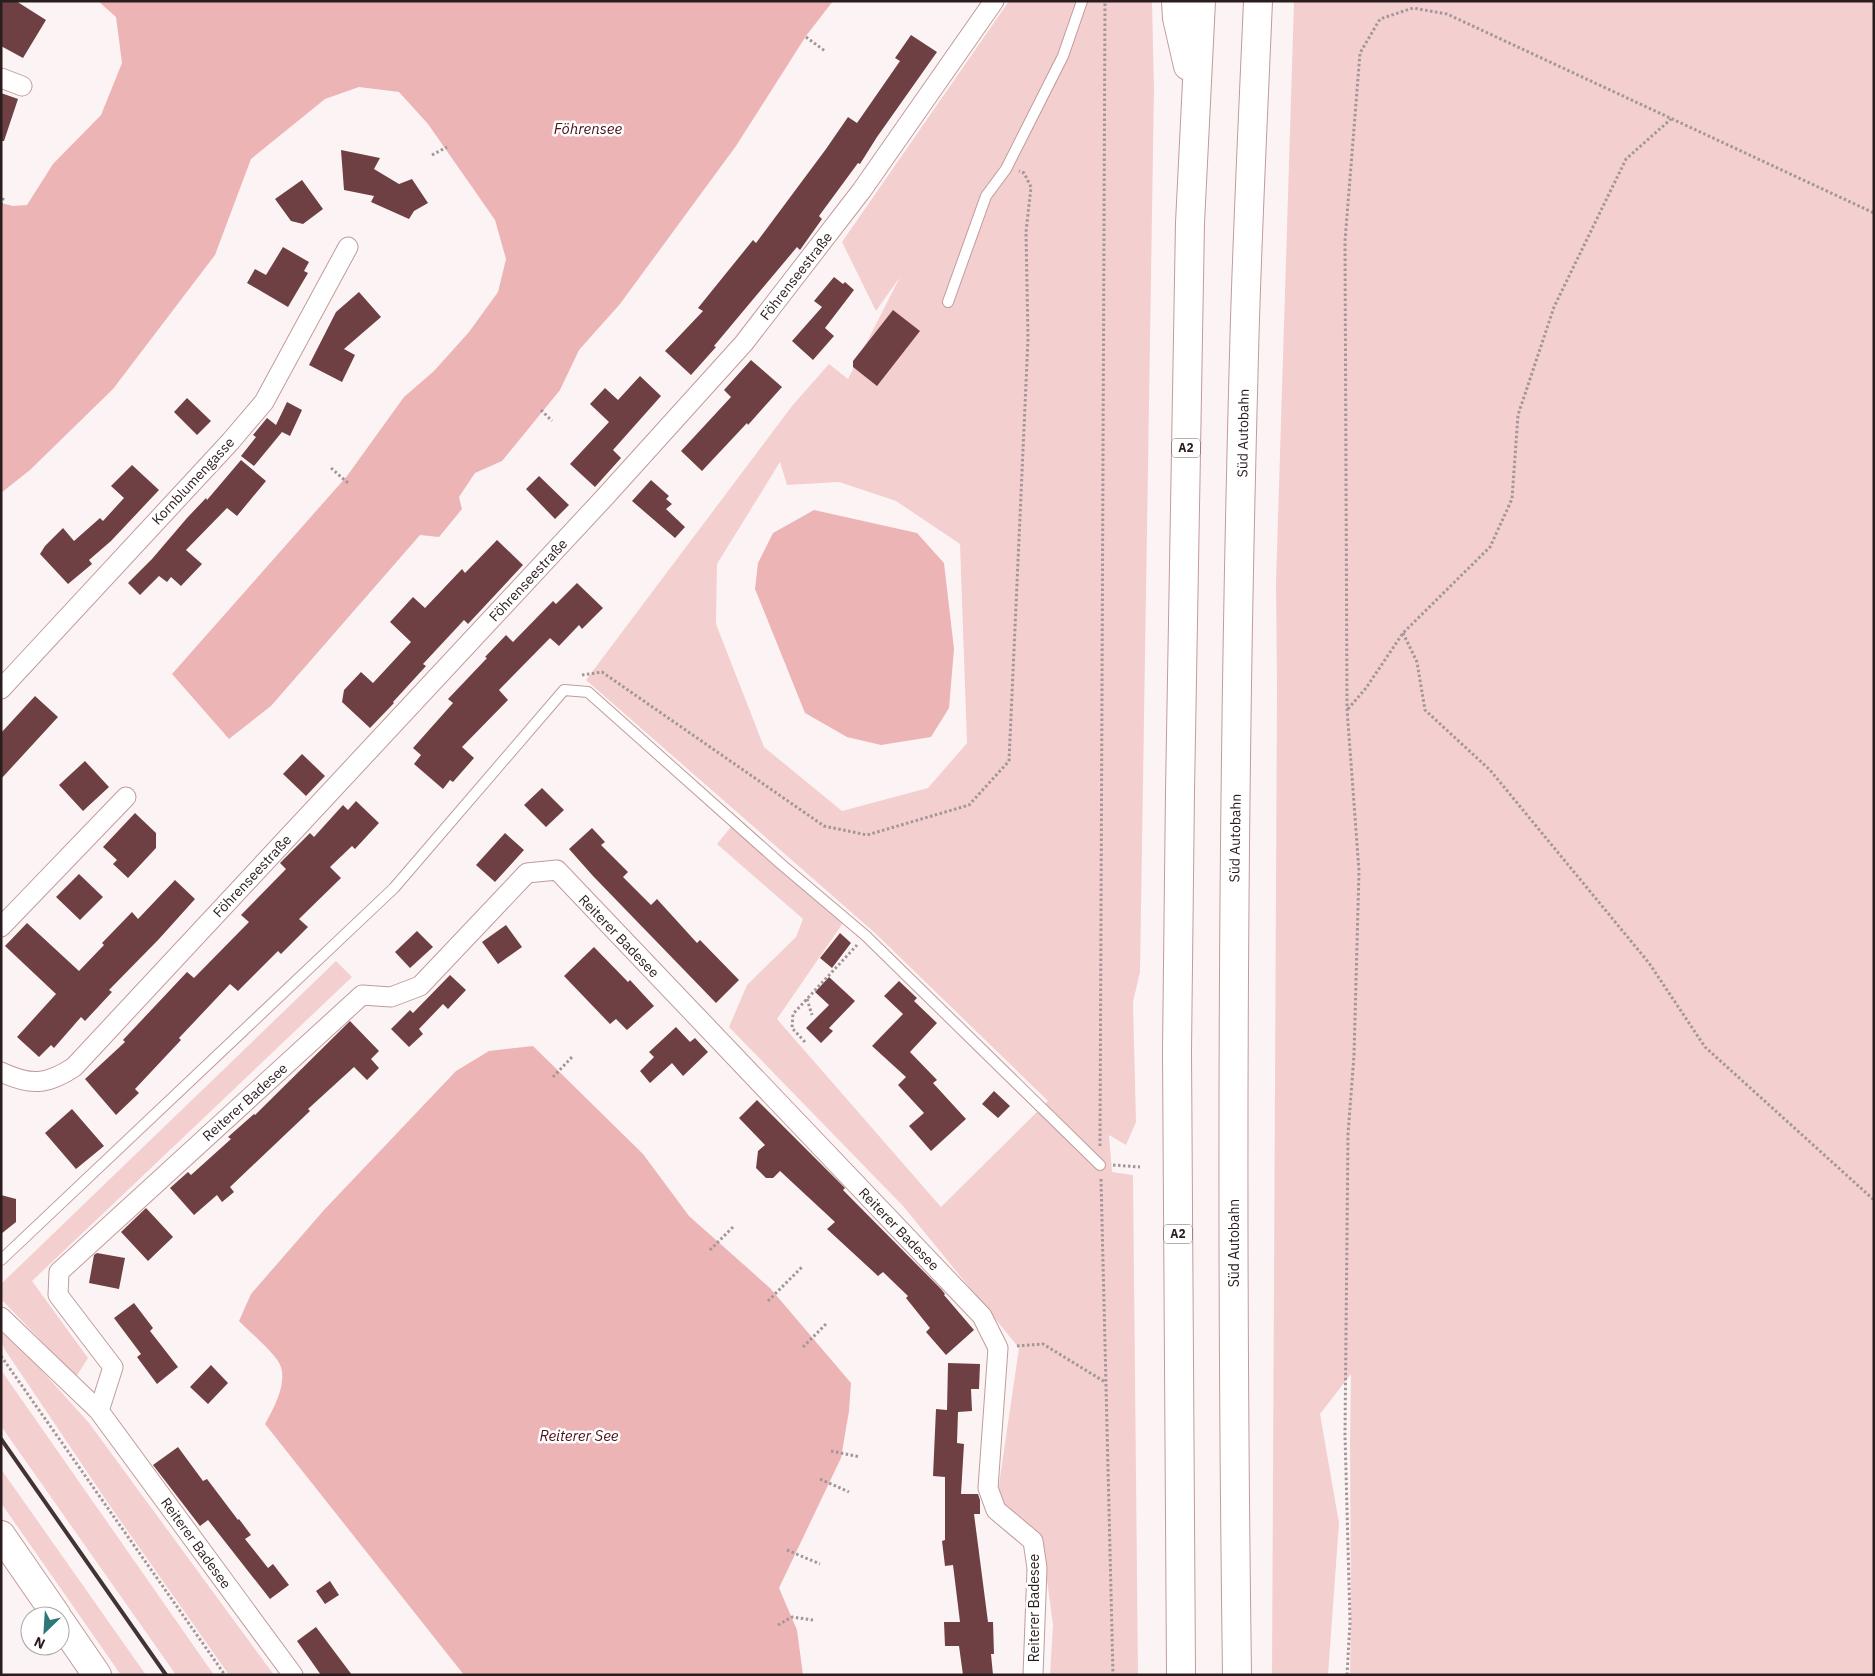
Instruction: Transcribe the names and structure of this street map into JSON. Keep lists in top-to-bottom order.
{
  "streets": {
    "main road": ["Süd Autobahn", "A2"],
    "street": ["Föhrenseestraße", "Kornblumengasse", "Reiterer Badesee"]
  },
  "water": ["Föhrensee", "Reiterer See"],
  "north": "bottom left"
}
